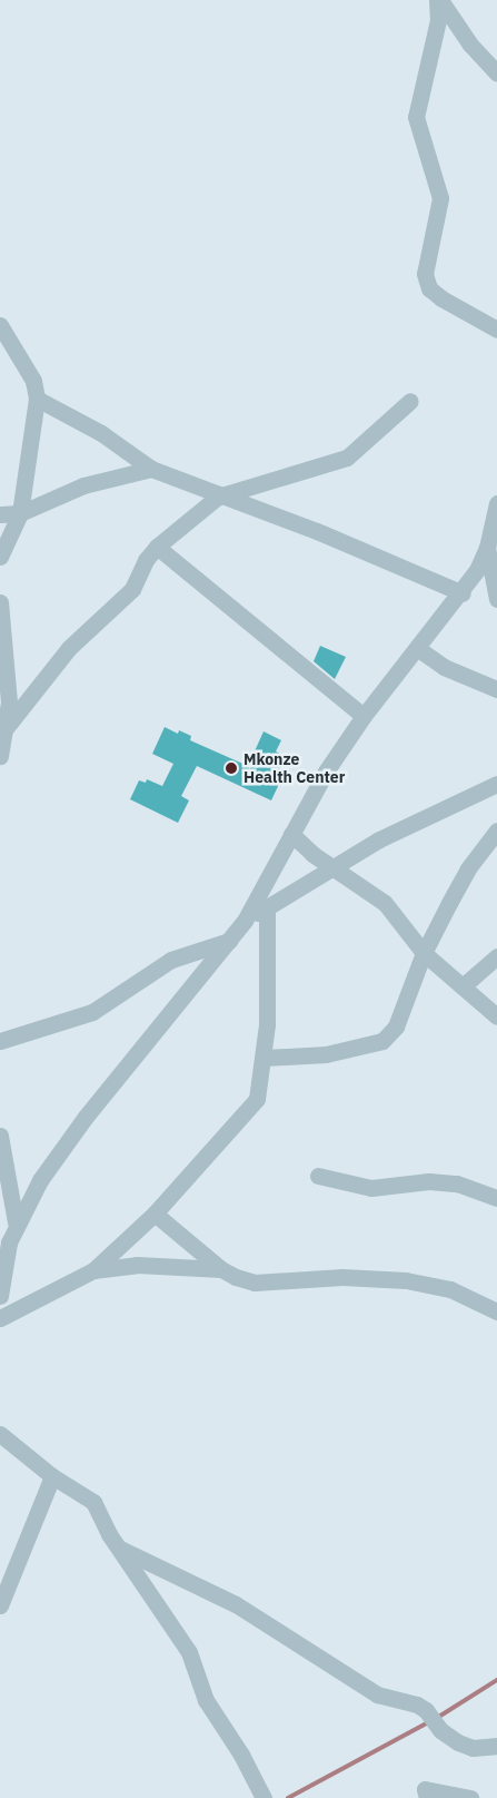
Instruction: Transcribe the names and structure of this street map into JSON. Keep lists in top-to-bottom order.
{
  "places": ["Mkonze Health Center"]
}
